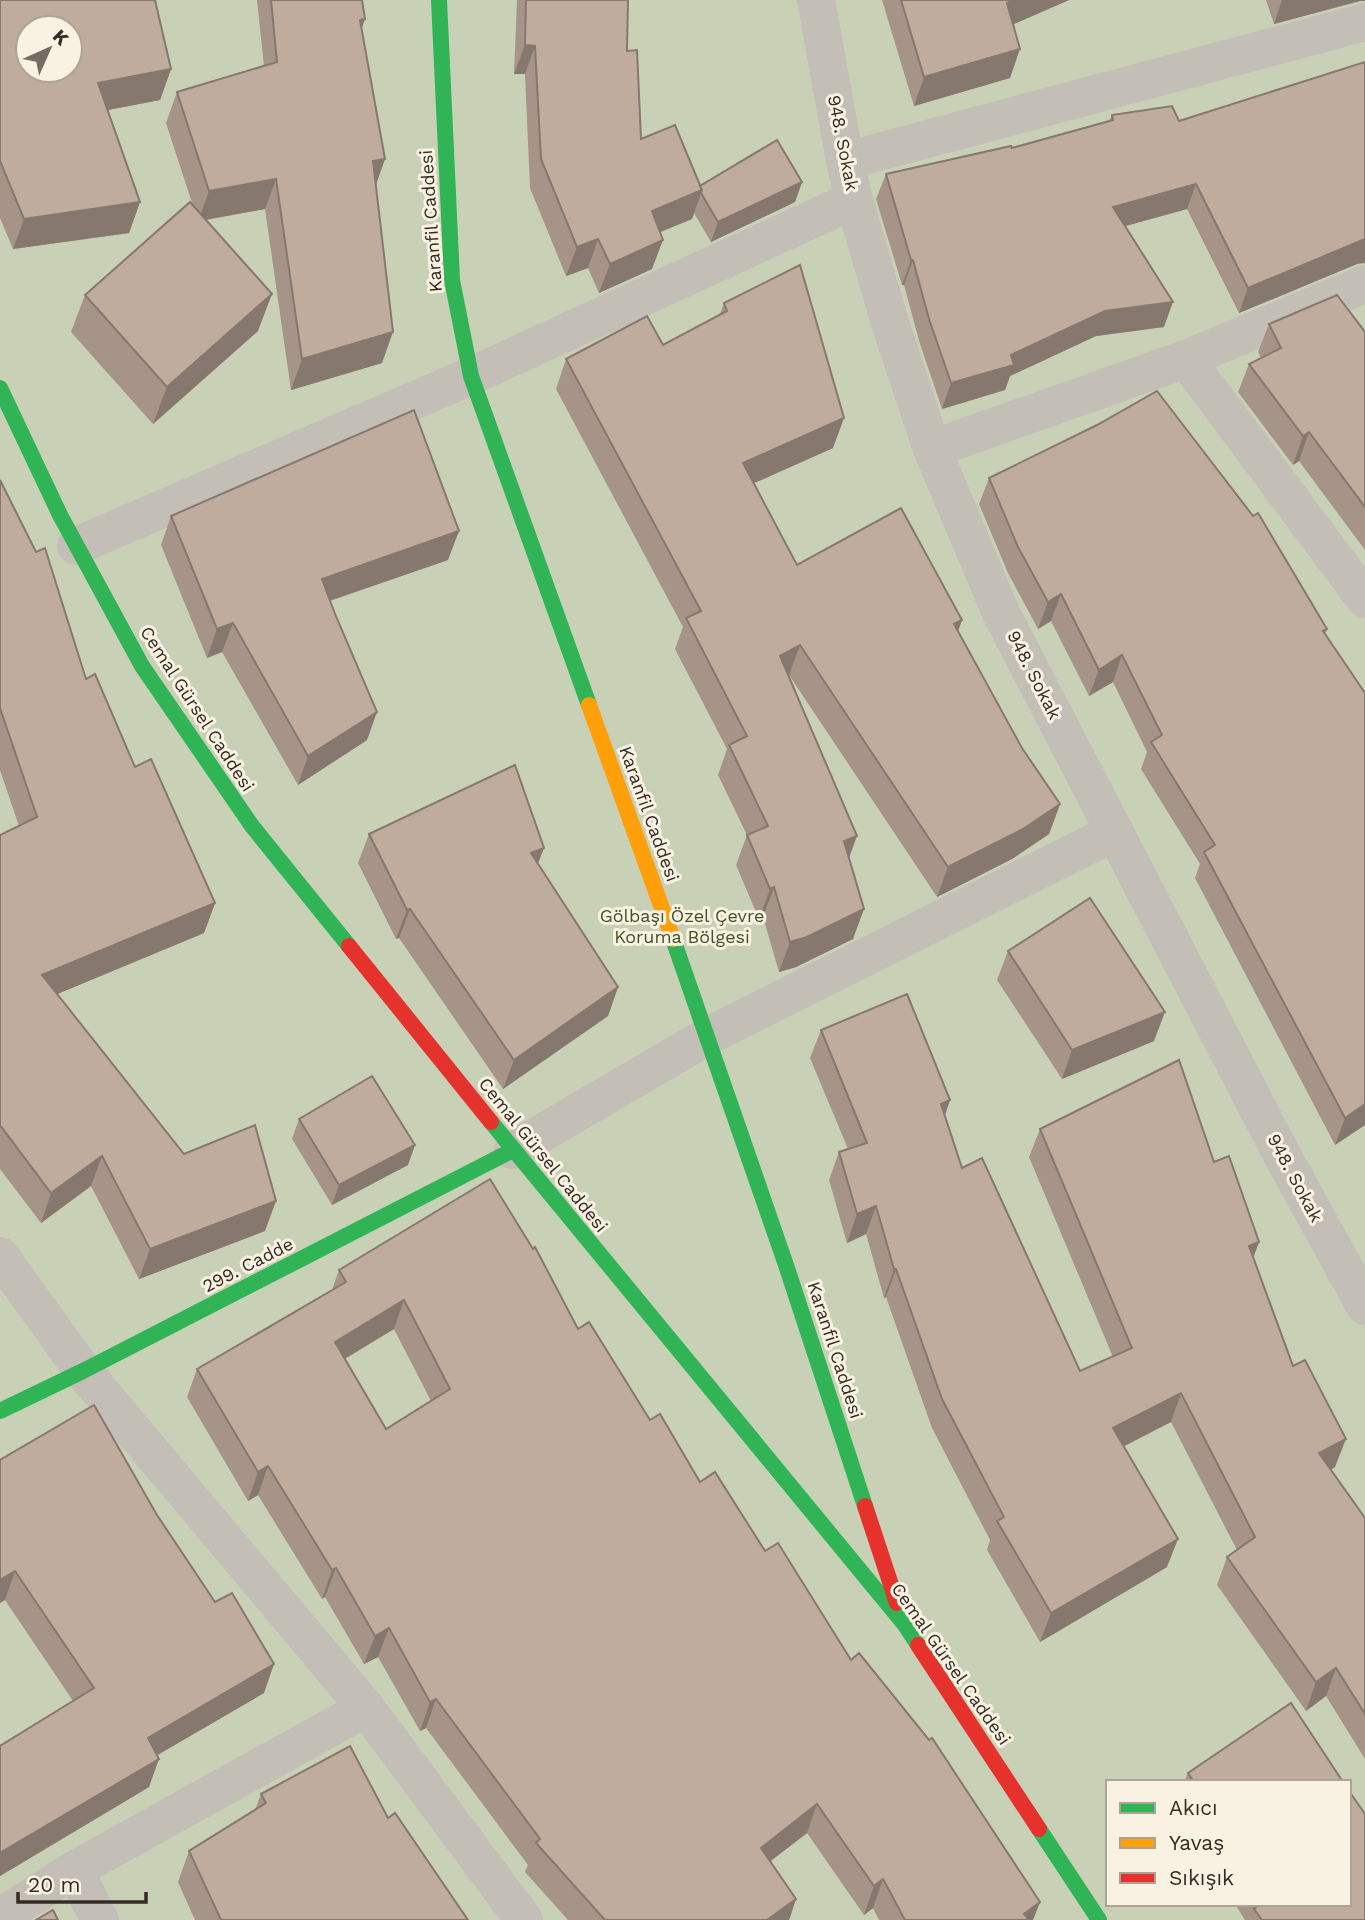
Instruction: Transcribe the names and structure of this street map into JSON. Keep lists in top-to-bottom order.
{
  "streets": {
    "street": [
      "948. Sokak",
      "Karanfil Caddesi",
      "Cemal Gürsel Caddesi",
      "299. Cadde"
    ]
  },
  "crossings": [
    ["Karanfil Caddesi", "Cemal Gürsel Caddesi"],
    ["Cemal Gürsel Caddesi", "299. Cadde"]
  ],
  "parks": ["Gölbaşı Özel Çevre Koruma Bölgesi"],
  "legend": ["Akıcı", "Yavaş", "Sıkışık"],
  "scale_bar": "20 m",
  "north": "top right"
}
